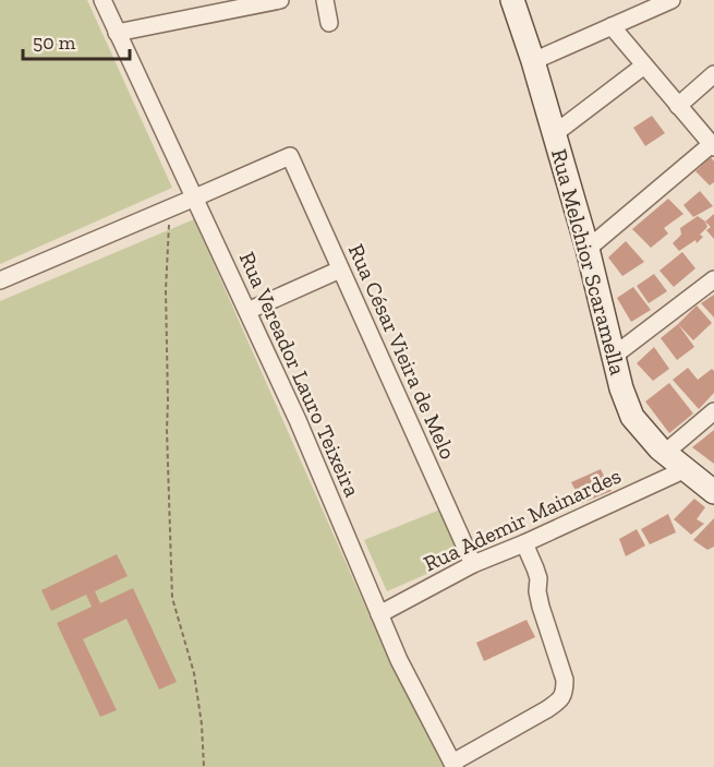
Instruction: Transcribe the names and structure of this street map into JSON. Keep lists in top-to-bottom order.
{
  "streets": {
    "street": [
      "Rua Melchior Scaramella",
      "Rua César Vieira de Melo",
      "Rua Vereador Lauro Teixeira",
      "Rua Ademir Mainardes"
    ]
  },
  "crossings": [
    ["Rua Melchior Scaramella", "Rua Ademir Mainardes"],
    ["Rua César Vieira de Melo", "Rua Vereador Lauro Teixeira"],
    ["Rua César Vieira de Melo", "Rua Ademir Mainardes"],
    ["Rua Vereador Lauro Teixeira", "Rua Ademir Mainardes"]
  ],
  "scale_bar": "50 m"
}
